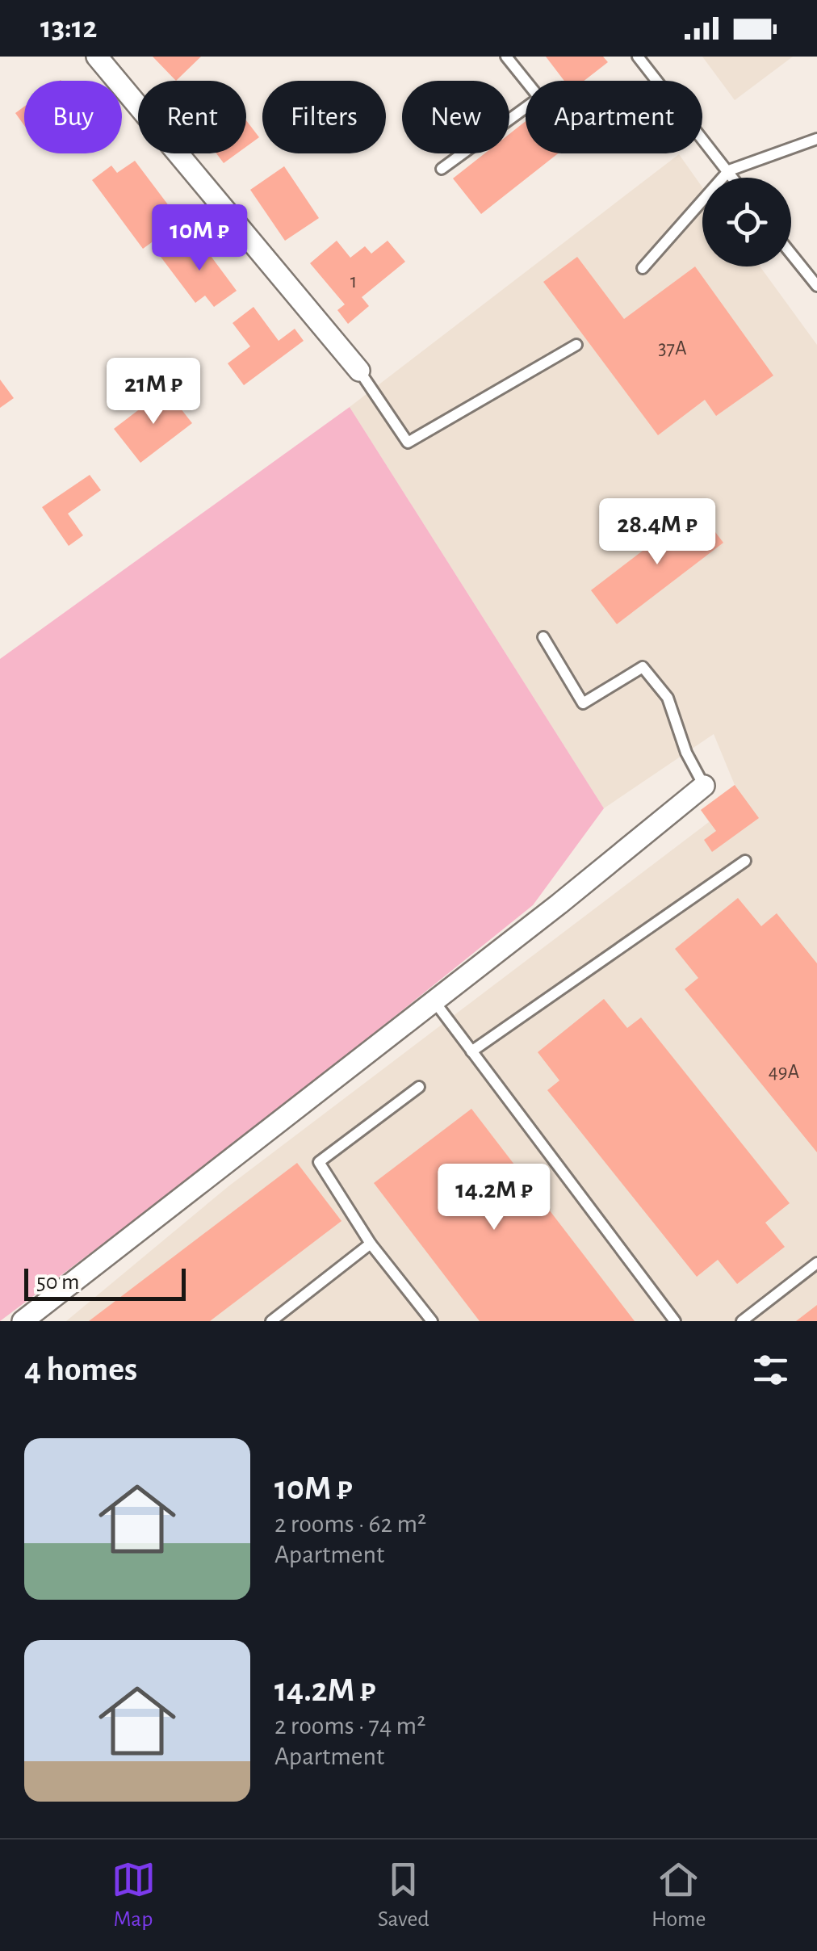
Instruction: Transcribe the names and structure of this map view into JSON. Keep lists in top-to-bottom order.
{
  "house_numbers": ["1", "37А", "49А"],
  "scale_bar": "50 m",
  "page": {
    "status": "13:12",
    "chip": [
      "Buy",
      "Rent",
      "Filters",
      "New",
      "Apartment"
    ],
    "price": [
      "10M ₽",
      "21M ₽",
      "28.4M ₽",
      "14.2M ₽"
    ],
    "scale": "50 m",
    "heading": "4 homes",
    "list": [
      {
        "name": "10M ₽",
        "note": "2 rooms · 62 m² · Apartment"
      },
      {
        "name": "14.2M ₽",
        "note": "2 rooms · 74 m² · Apartment"
      }
    ],
    "tabs": ["Map", "Saved", "Home"]
  }
}
